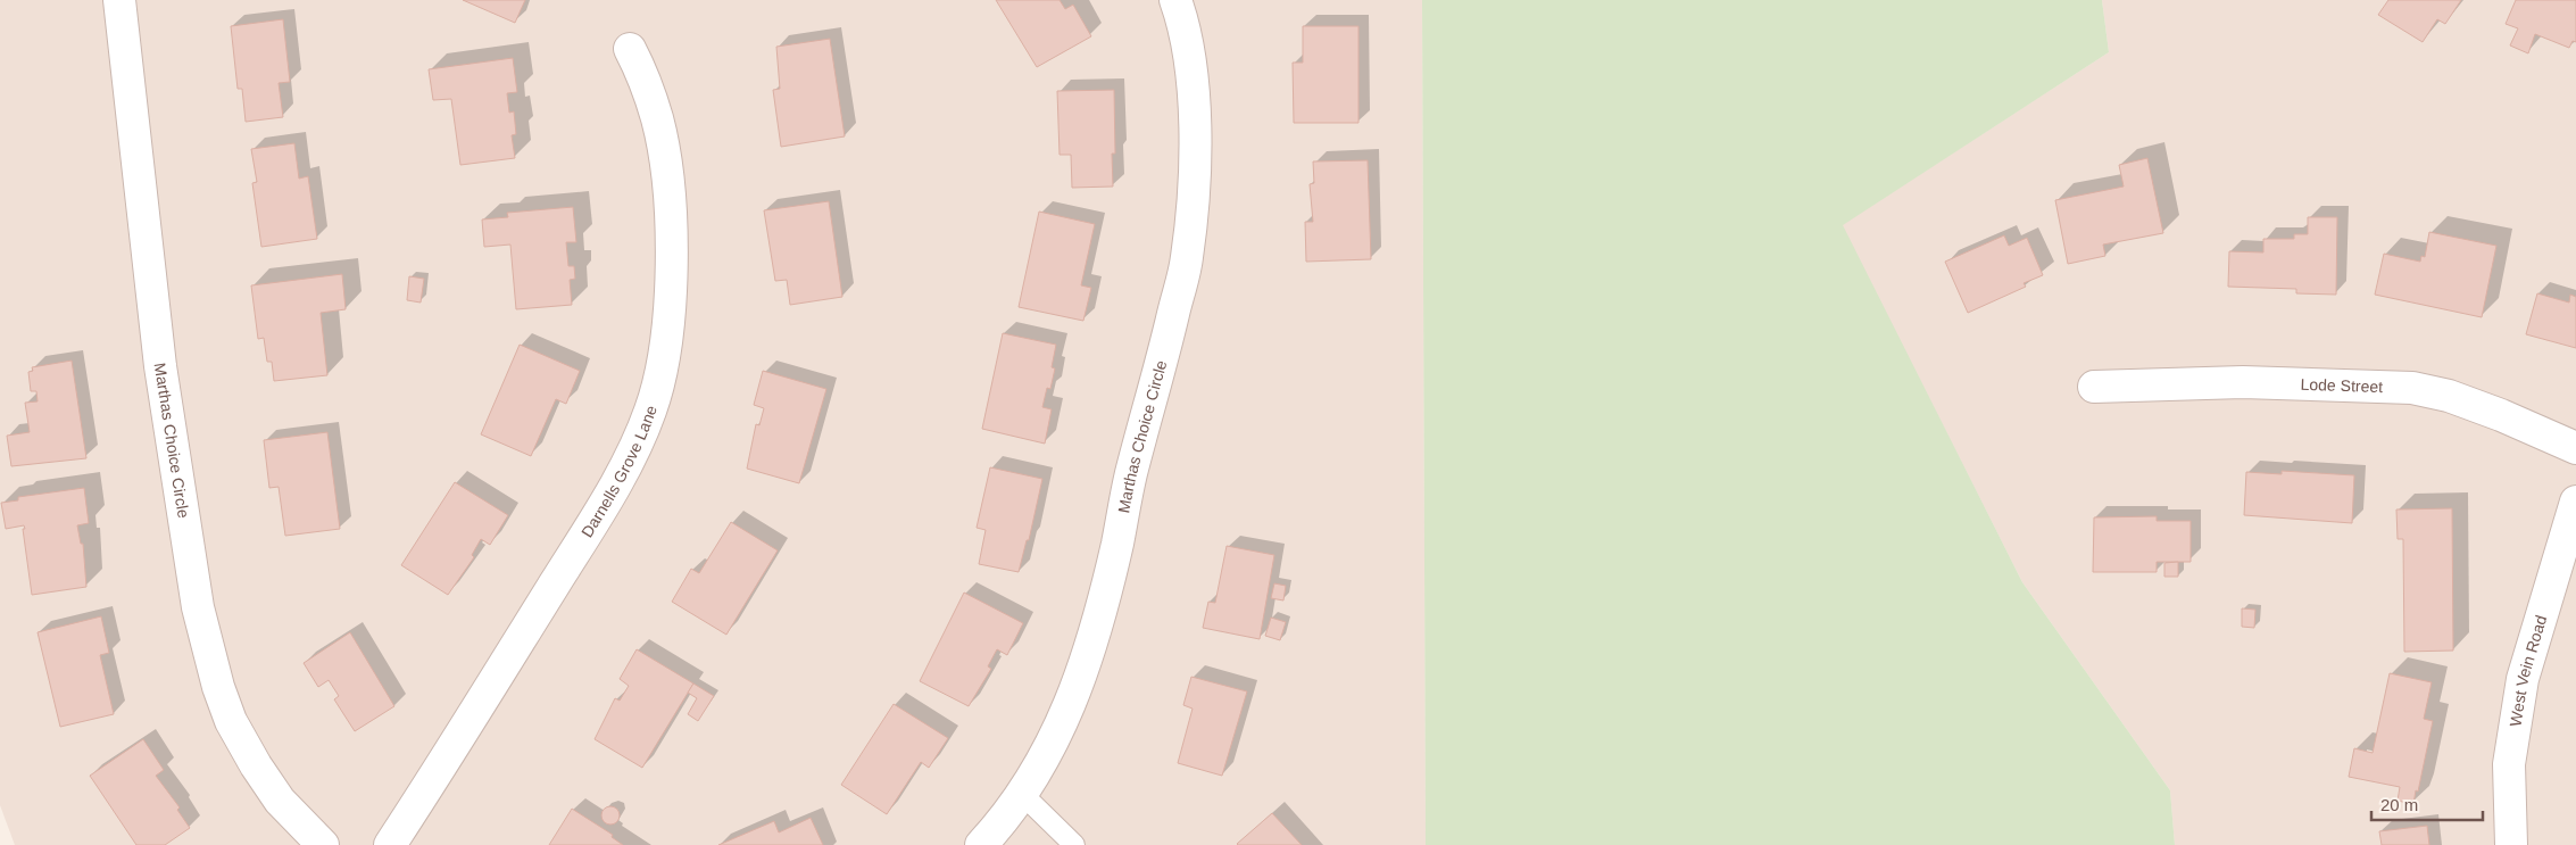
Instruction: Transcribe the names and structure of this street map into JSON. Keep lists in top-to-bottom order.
{
  "streets": {
    "street": [
      "Lode Street",
      "Marthas Choice Circle",
      "Darnells Grove Lane",
      "West Vein Road"
    ]
  },
  "scale_bar": "20 m"
}
